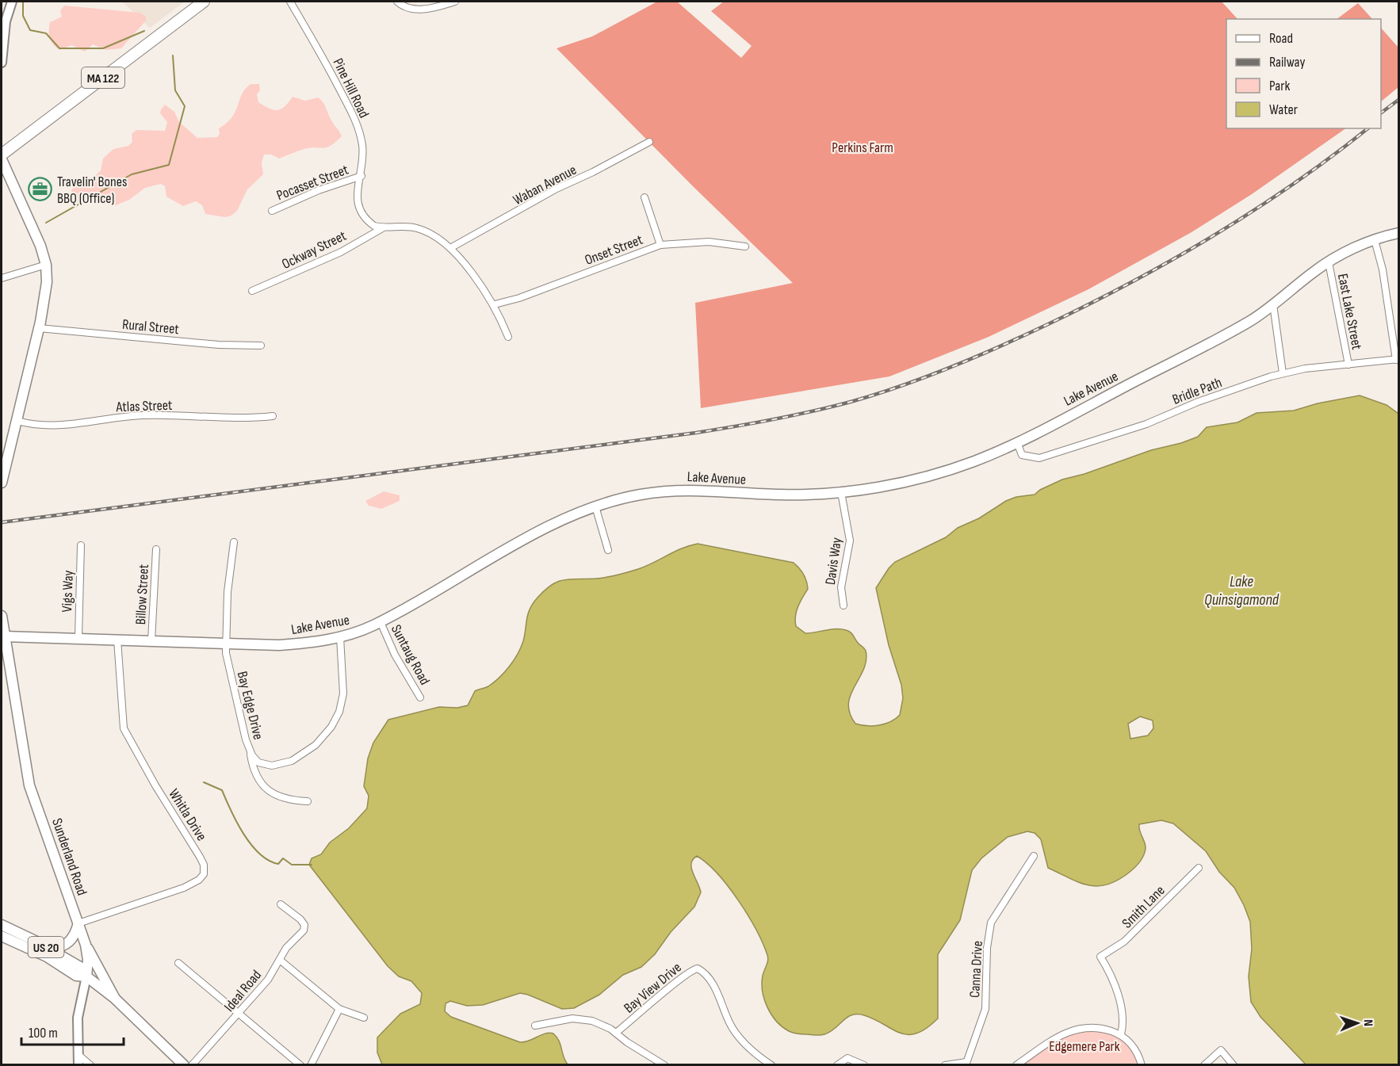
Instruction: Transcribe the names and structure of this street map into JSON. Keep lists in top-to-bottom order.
{
  "streets": {
    "highway": ["MA 122"],
    "main road": ["Lake Avenue", "Sunderland Road", "US 20"],
    "street": [
      "Pine Hill Road",
      "Pocasset Street",
      "Waban Avenue",
      "Ockway Street",
      "Onset Street",
      "East Lake Street",
      "Rural Street",
      "Bridle Path",
      "Atlas Street",
      "Davis Way",
      "Vigs Way",
      "Billow Street",
      "Suntaug Road",
      "Bay Edge Drive",
      "Whitla Drive",
      "Smith Lane",
      "Canna Drive",
      "Bay View Drive",
      "Ideal Road"
    ]
  },
  "crossings": [
    ["Pine Hill Road", "Pocasset Street"],
    ["Pine Hill Road", "Waban Avenue"],
    ["Pine Hill Road", "Ockway Street"],
    ["Pine Hill Road", "Onset Street"],
    ["East Lake Street", "Lake Avenue"],
    ["East Lake Street", "Bridle Path"],
    ["Lake Avenue", "Bridle Path"],
    ["Lake Avenue", "Davis Way"],
    ["Lake Avenue", "Vigs Way"],
    ["Lake Avenue", "Billow Street"],
    ["Lake Avenue", "Suntaug Road"],
    ["Lake Avenue", "Bay Edge Drive"],
    ["Lake Avenue", "Whitla Drive"],
    ["Lake Avenue", "Sunderland Road"],
    ["Whitla Drive", "Sunderland Road"],
    ["Sunderland Road", "US 20"]
  ],
  "water": ["Lake Quinsigamond"],
  "parks": ["Perkins Farm", "Edgemere Park"],
  "places": {
    "office": ["Travelin' Bones BBQ (Office)"]
  },
  "legend": [
    "Road",
    "Railway",
    "Park",
    "Water"
  ],
  "scale_bar": "100 m",
  "north": "right"
}
